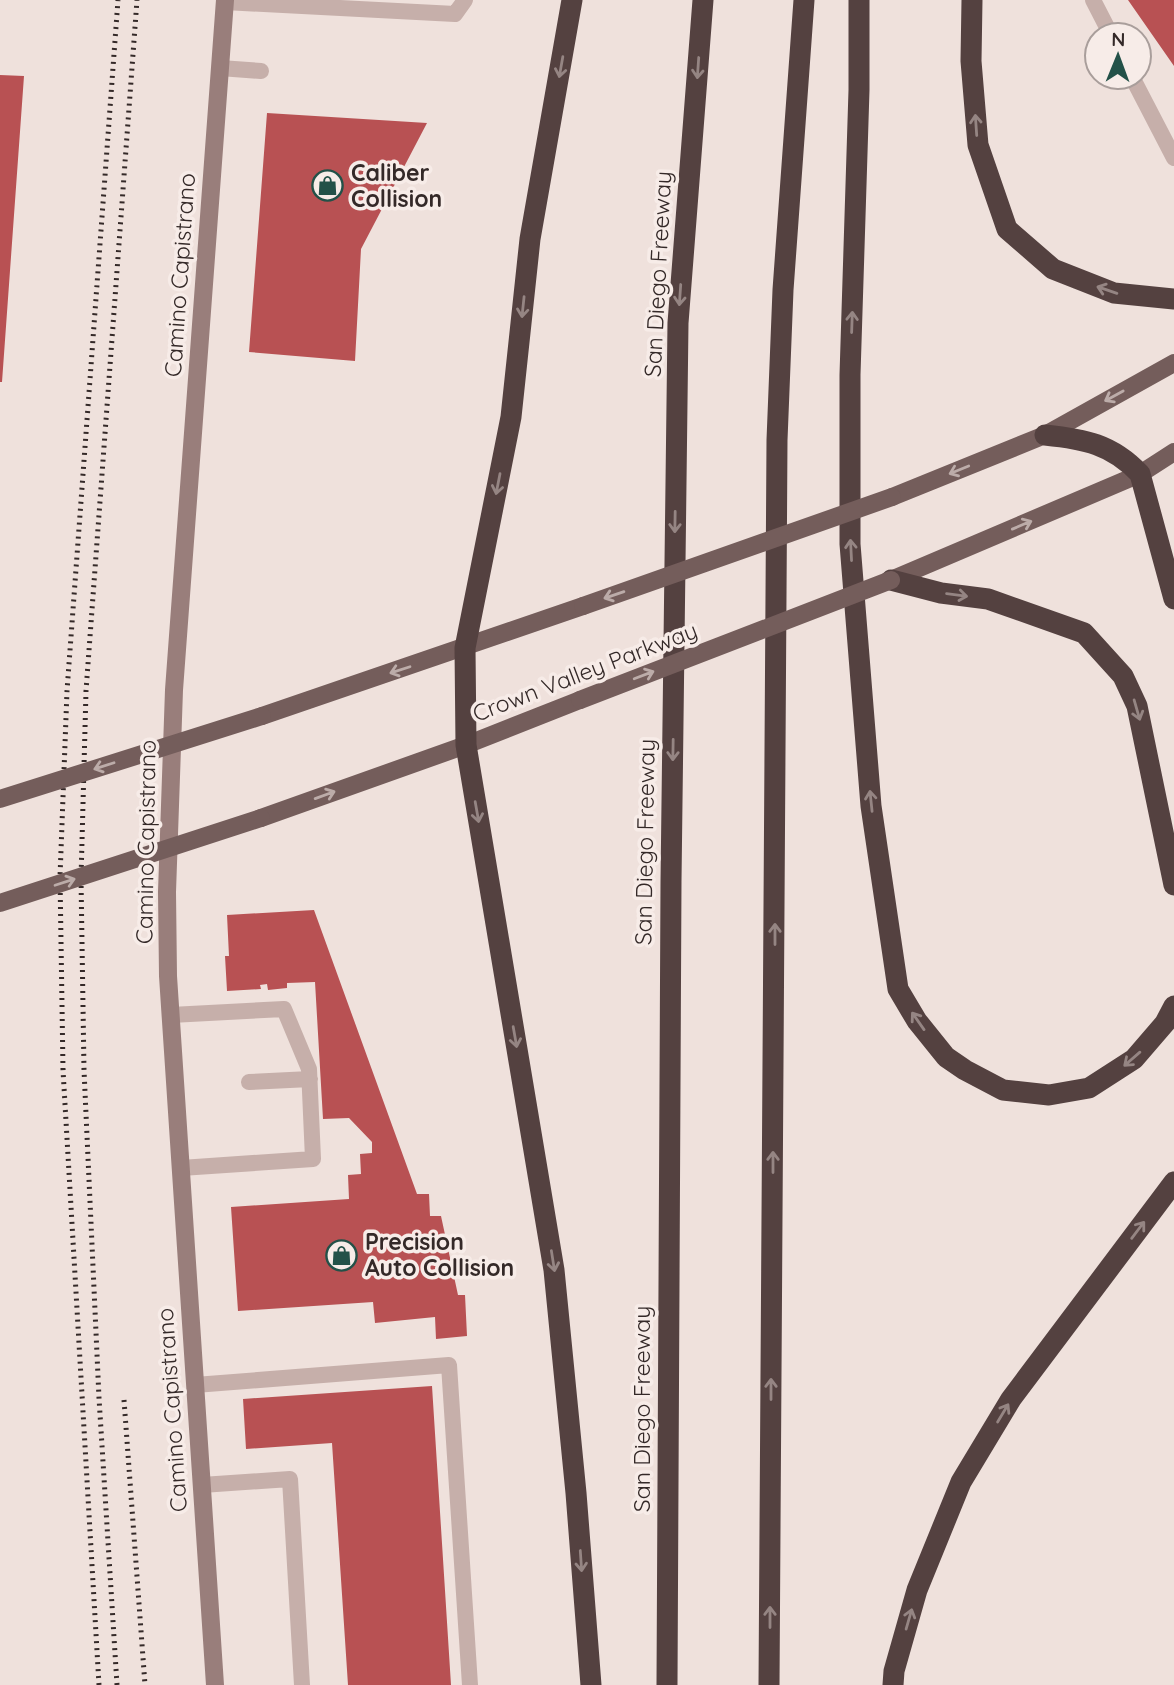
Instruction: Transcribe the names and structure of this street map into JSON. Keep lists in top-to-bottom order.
{
  "streets": {
    "highway": ["San Diego Freeway"],
    "main road": ["Crown Valley Parkway"],
    "street": ["Camino Capistrano"]
  },
  "places": {
    "shop": ["Caliber Collision", "Precision Auto Collision"]
  },
  "north": "top"
}
